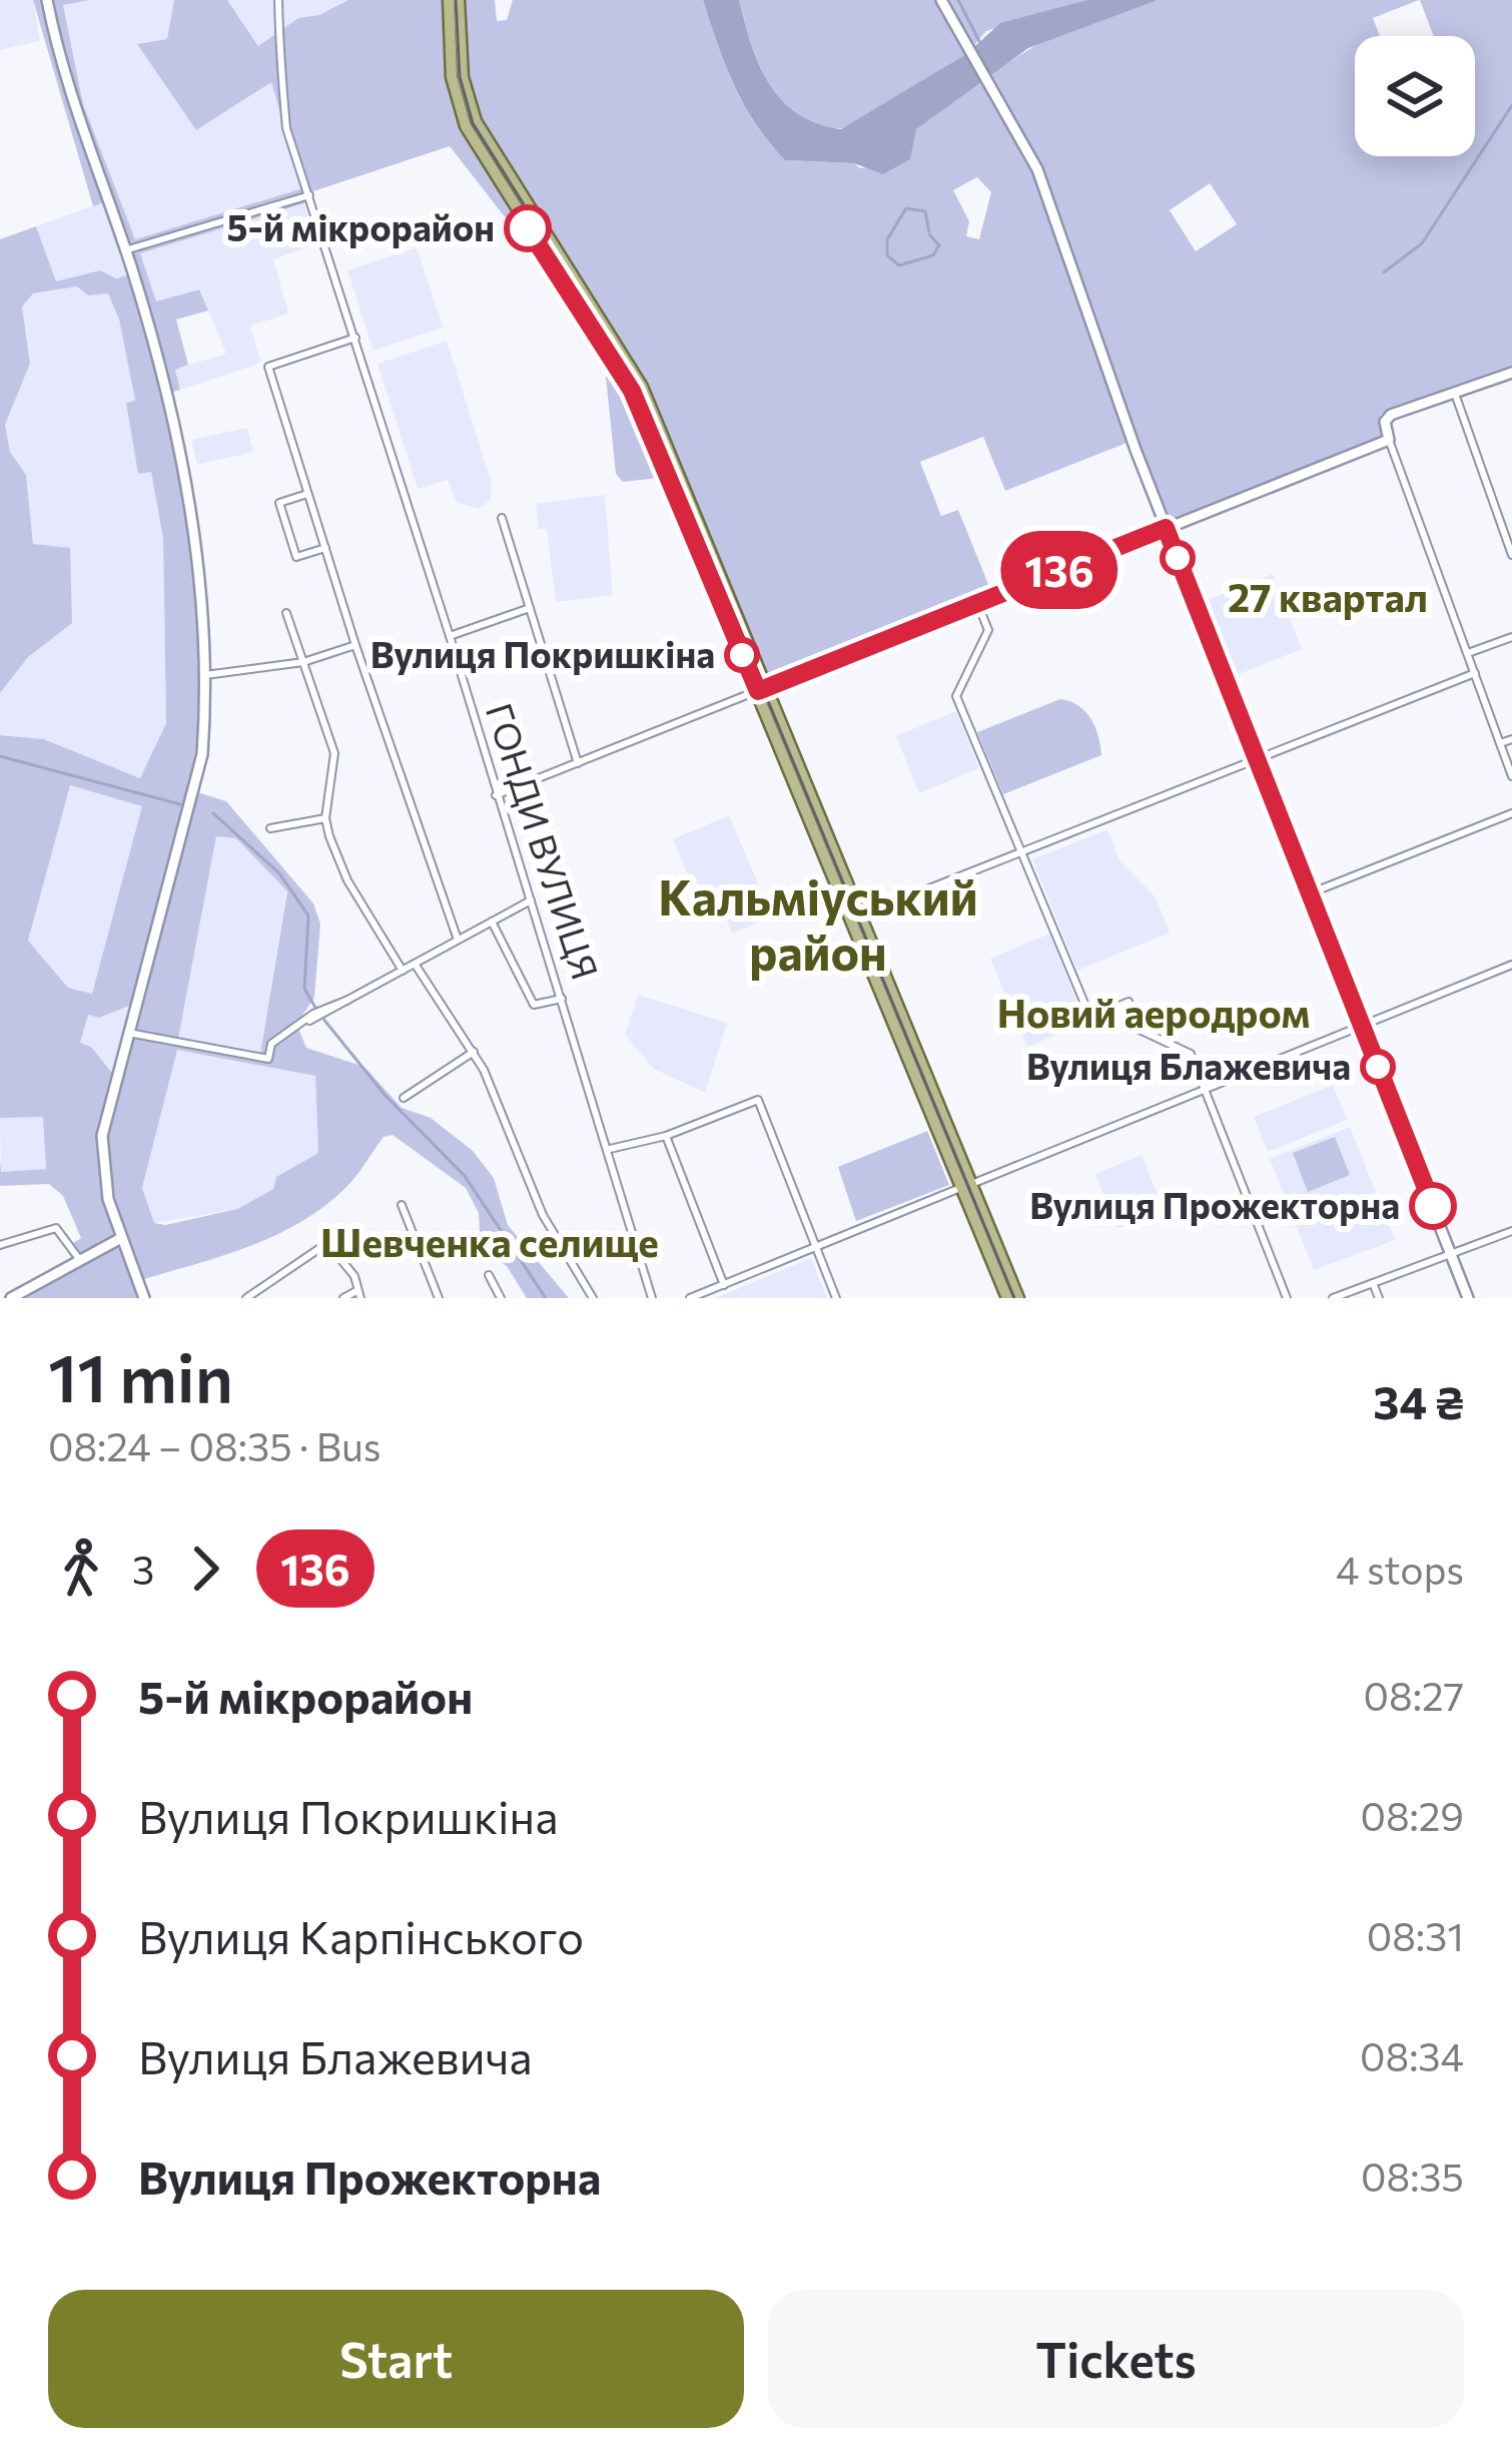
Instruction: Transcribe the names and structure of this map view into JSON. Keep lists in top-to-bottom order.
{
  "streets": {
    "street": ["ГОНДИ ВУЛИЦЯ"]
  },
  "districts": [
    "27 квартал",
    "Кальміуський район",
    "Новий аеродром",
    "Шевченка селище"
  ],
  "places": [
    "5-й мікрорайон",
    "Вулиця Покришкіна",
    "Вулиця Блажевича",
    "Вулиця Прожекторна"
  ],
  "lines": ["bus line 136"],
  "page": {
    "on_map": "136",
    "heading": ["11 min", "08:24 – 08:35 · Bus", "34 ₴"],
    "legs": ["3", "136", "4 stops"],
    "list": [
      {
        "name": "5-й мікрорайон",
        "value": "08:27"
      },
      {
        "name": "Вулиця Покришкіна",
        "value": "08:29"
      },
      {
        "name": "Вулиця Карпінського",
        "value": "08:31"
      },
      {
        "name": "Вулиця Блажевича",
        "value": "08:34"
      },
      {
        "name": "Вулиця Прожекторна",
        "value": "08:35"
      }
    ],
    "buttons": ["Start", "Tickets"]
  }
}
